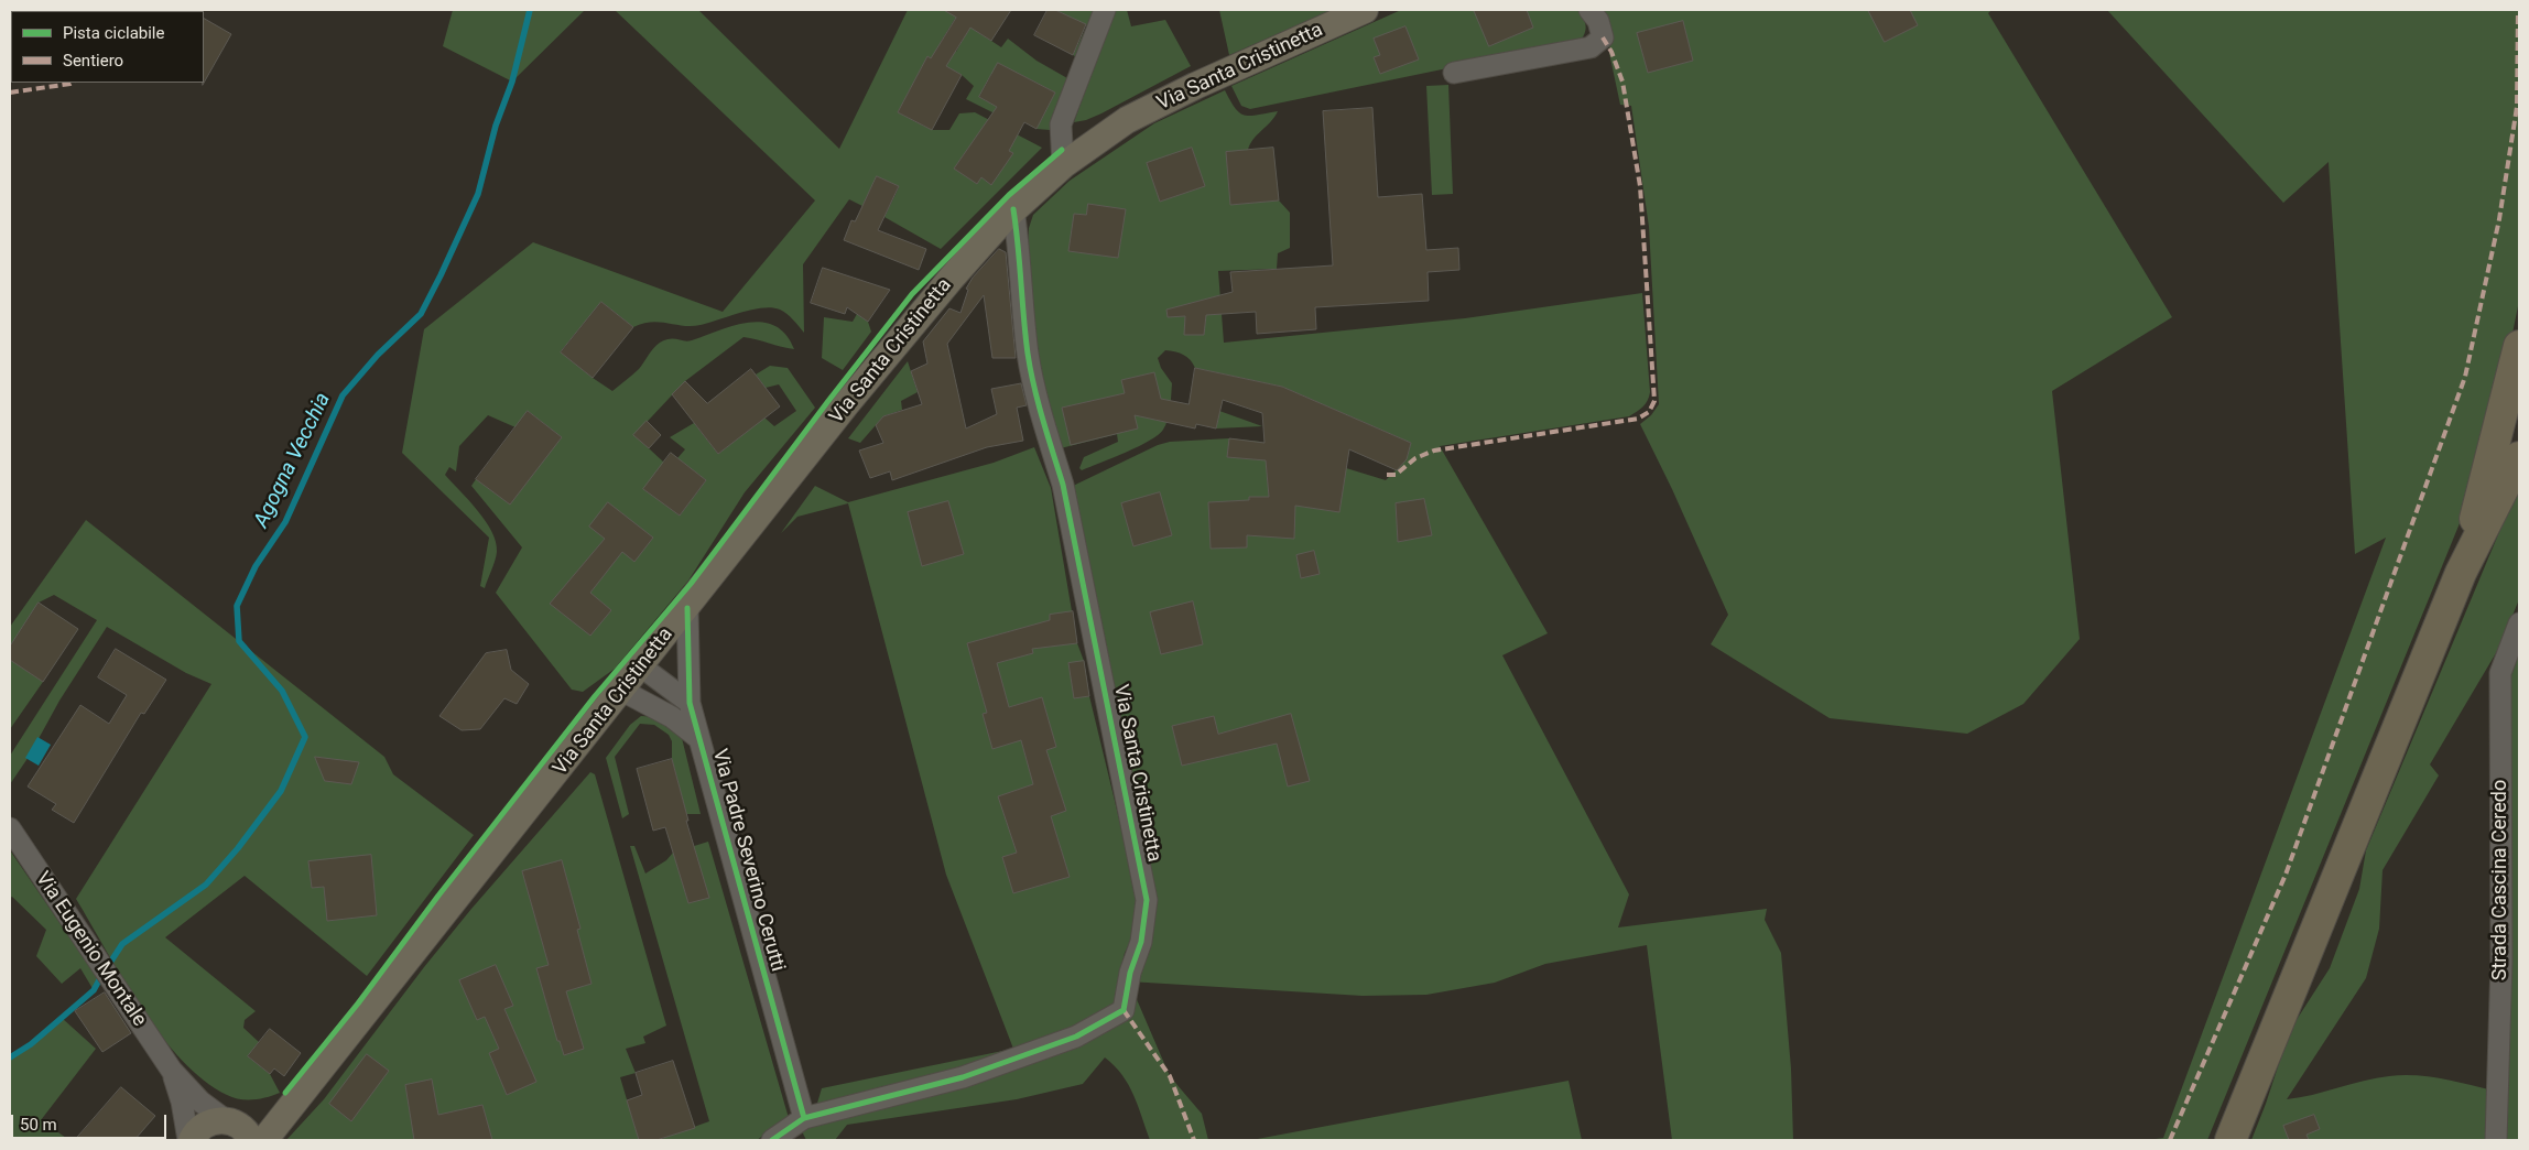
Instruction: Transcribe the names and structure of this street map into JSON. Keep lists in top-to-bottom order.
{
  "streets": {
    "main road": ["Via Santa Cristinetta"],
    "street": ["Via Padre Severino Cerutti", "Strada Cascina Ceredo", "Via Eugenio Montale"]
  },
  "crossings": [
    ["Via Santa Cristinetta", "Via Padre Severino Cerutti"],
    ["Via Santa Cristinetta", "Via Eugenio Montale"]
  ],
  "water": ["Agogna Vecchia"],
  "legend": ["Pista ciclabile", "Sentiero"],
  "scale_bar": "50 m"
}
